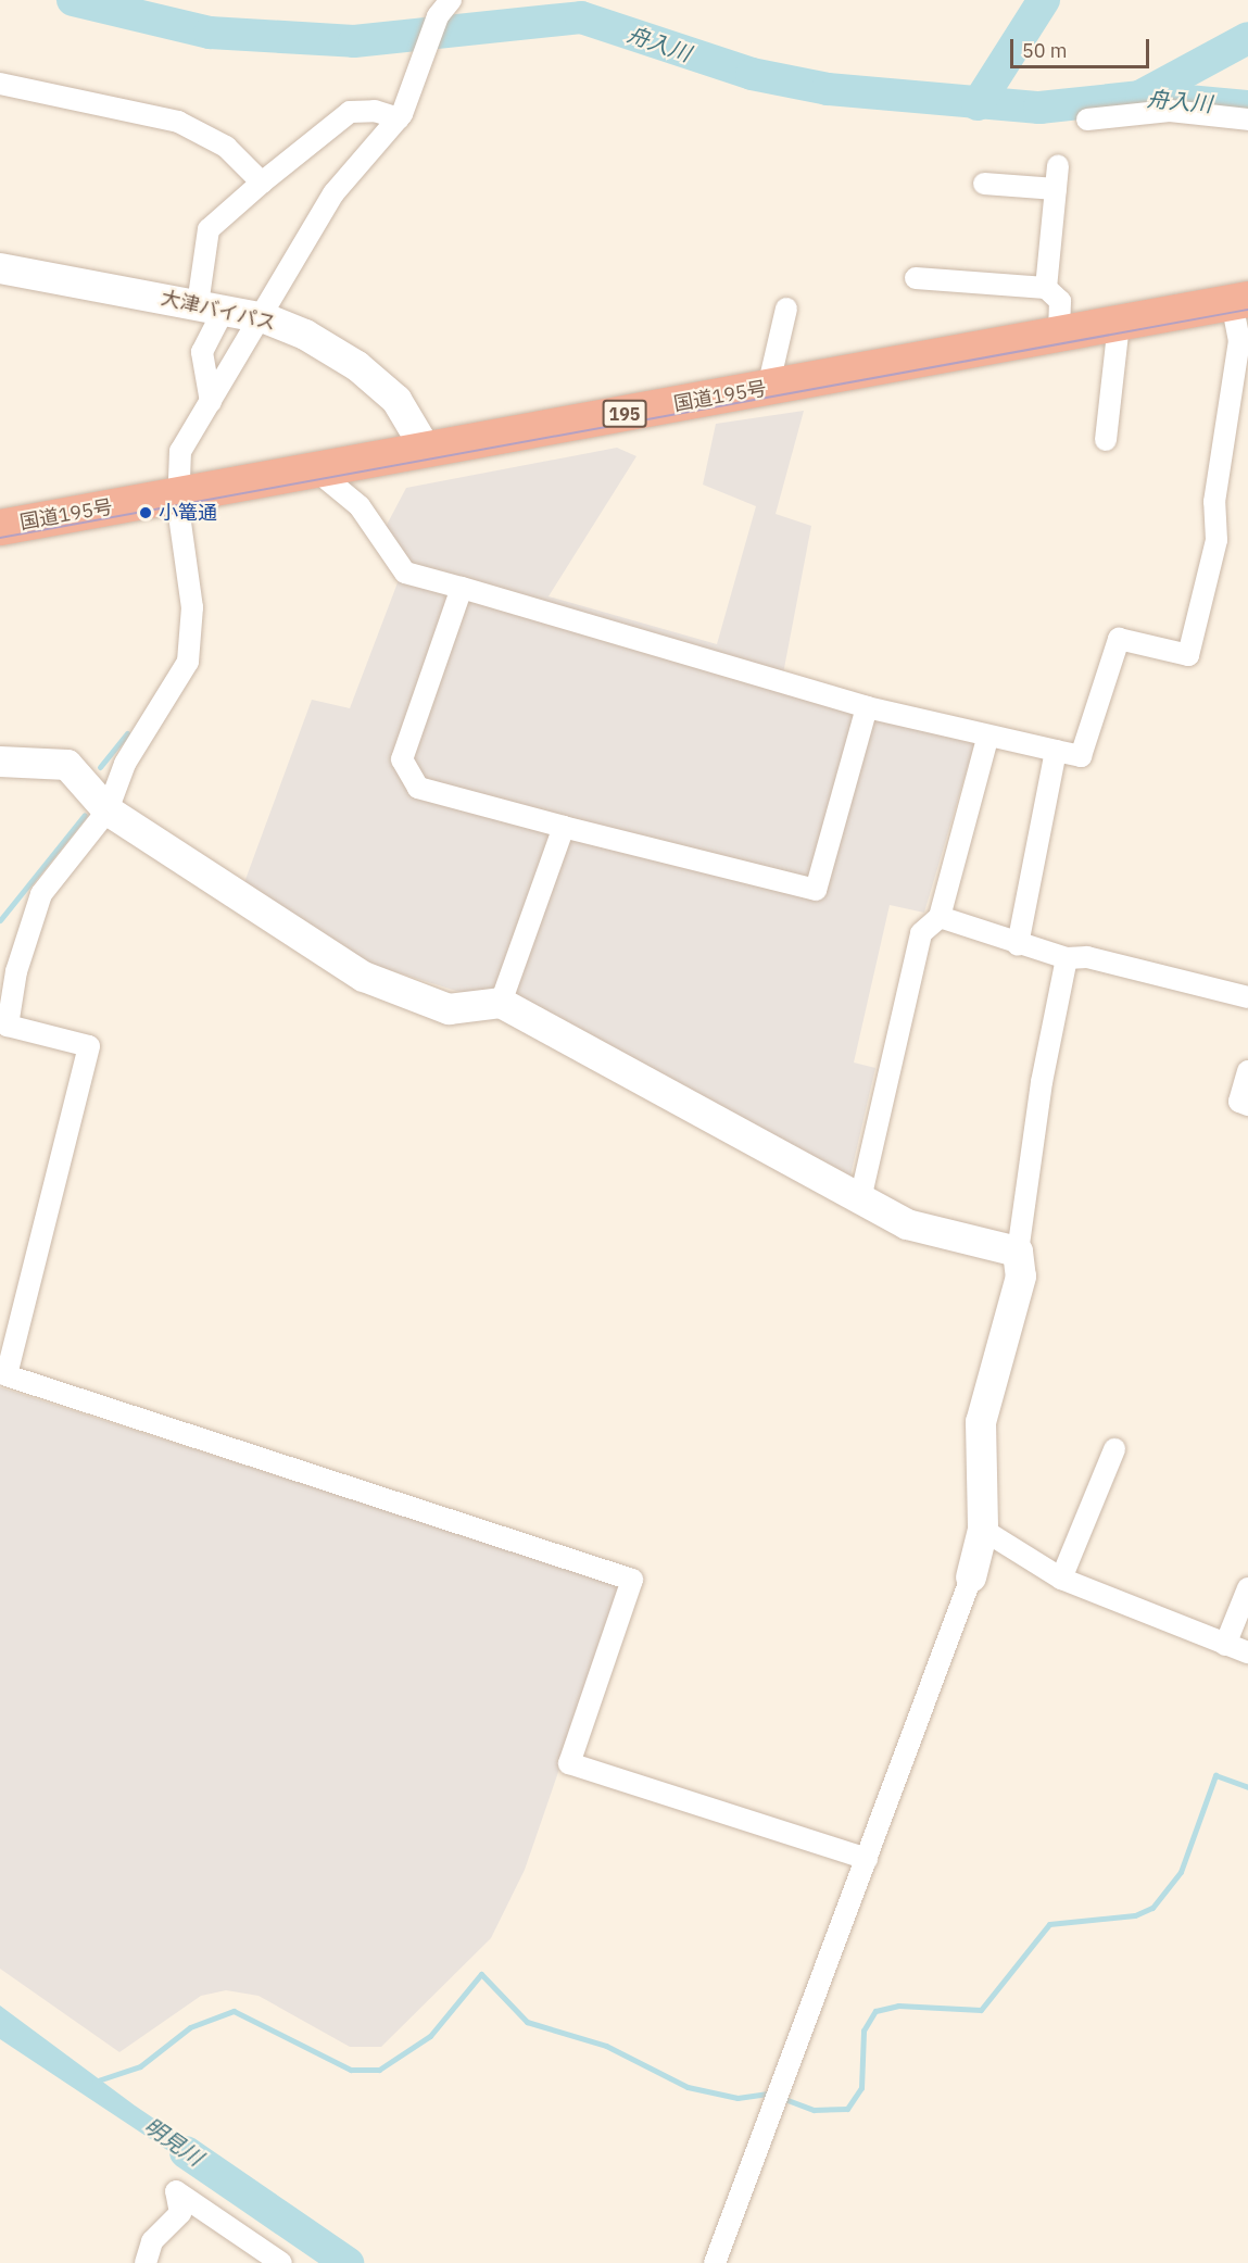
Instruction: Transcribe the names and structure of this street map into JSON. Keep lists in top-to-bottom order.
{
  "streets": {
    "highway": ["国道195号", "195"],
    "street": ["大津バイパス"]
  },
  "crossings": [
    ["大津バイパス", "国道195号"]
  ],
  "water": ["舟入川", "明見川"],
  "places": ["小篭通"],
  "scale_bar": "50 m"
}
